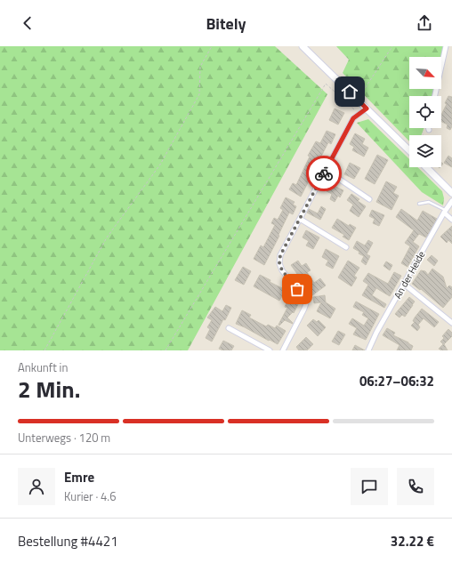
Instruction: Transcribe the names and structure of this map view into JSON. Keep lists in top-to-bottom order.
{
  "streets": {
    "street": ["An der Heide"]
  },
  "north": "bottom right",
  "page": {
    "header": "Bitely",
    "heading": ["2 Min.", "Ankunft in", "06:27–06:32"],
    "panel": [
      "Emre",
      "Kurier · 4.6",
      "Bestellung #4421",
      "32.22 €"
    ],
    "bar": "Unterwegs · 120 m"
  }
}
